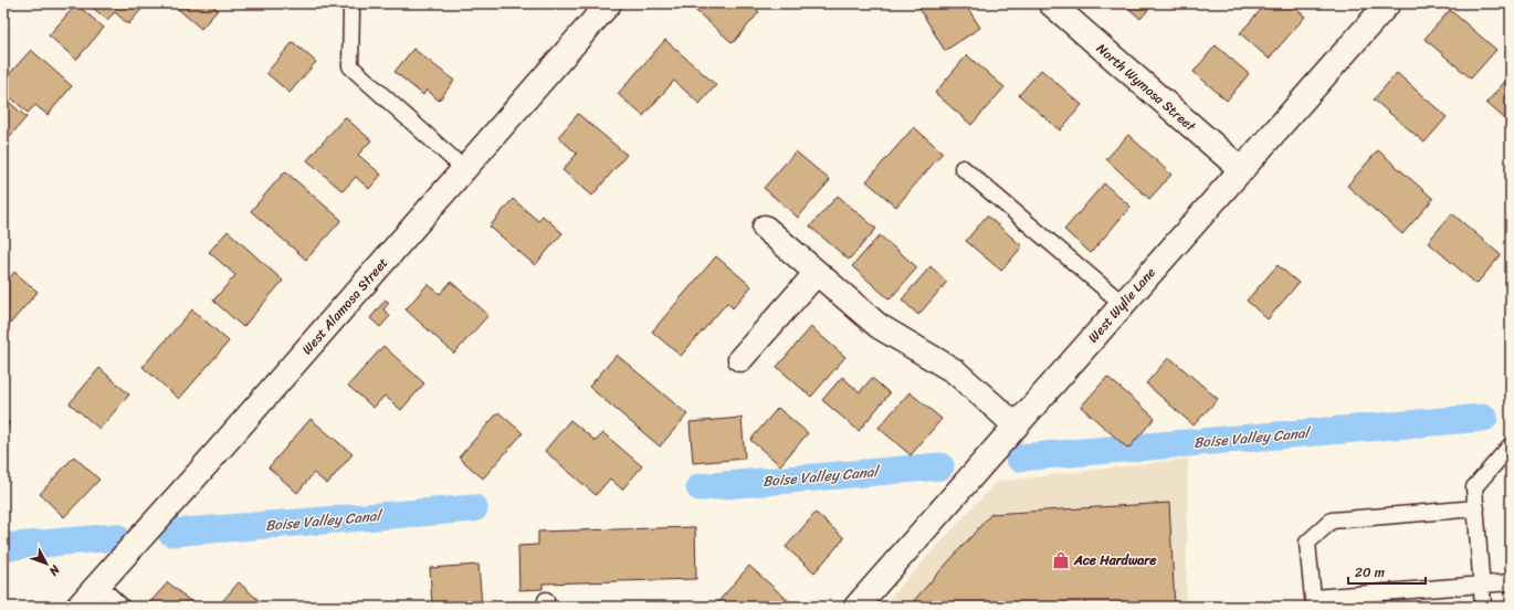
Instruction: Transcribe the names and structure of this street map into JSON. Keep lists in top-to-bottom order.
{
  "streets": {
    "street": ["North Wymosa Street", "West Wylie Lane", "West Alamosa Street"]
  },
  "crossings": [
    ["North Wymosa Street", "West Wylie Lane"]
  ],
  "water": ["Boise Valley Canal"],
  "places": {
    "shop": ["Ace Hardware"]
  },
  "scale_bar": "20 m",
  "north": "bottom right"
}
